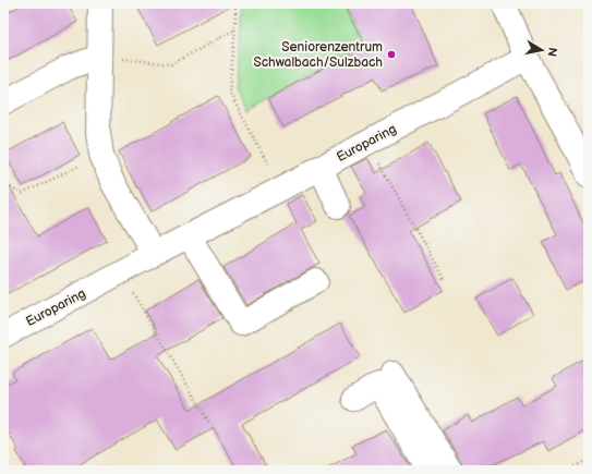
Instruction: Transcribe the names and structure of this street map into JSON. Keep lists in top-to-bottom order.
{
  "streets": {
    "street": ["Europaring"]
  },
  "places": ["Seniorenzentrum Schwalbach/Sulzbach"],
  "north": "right"
}
